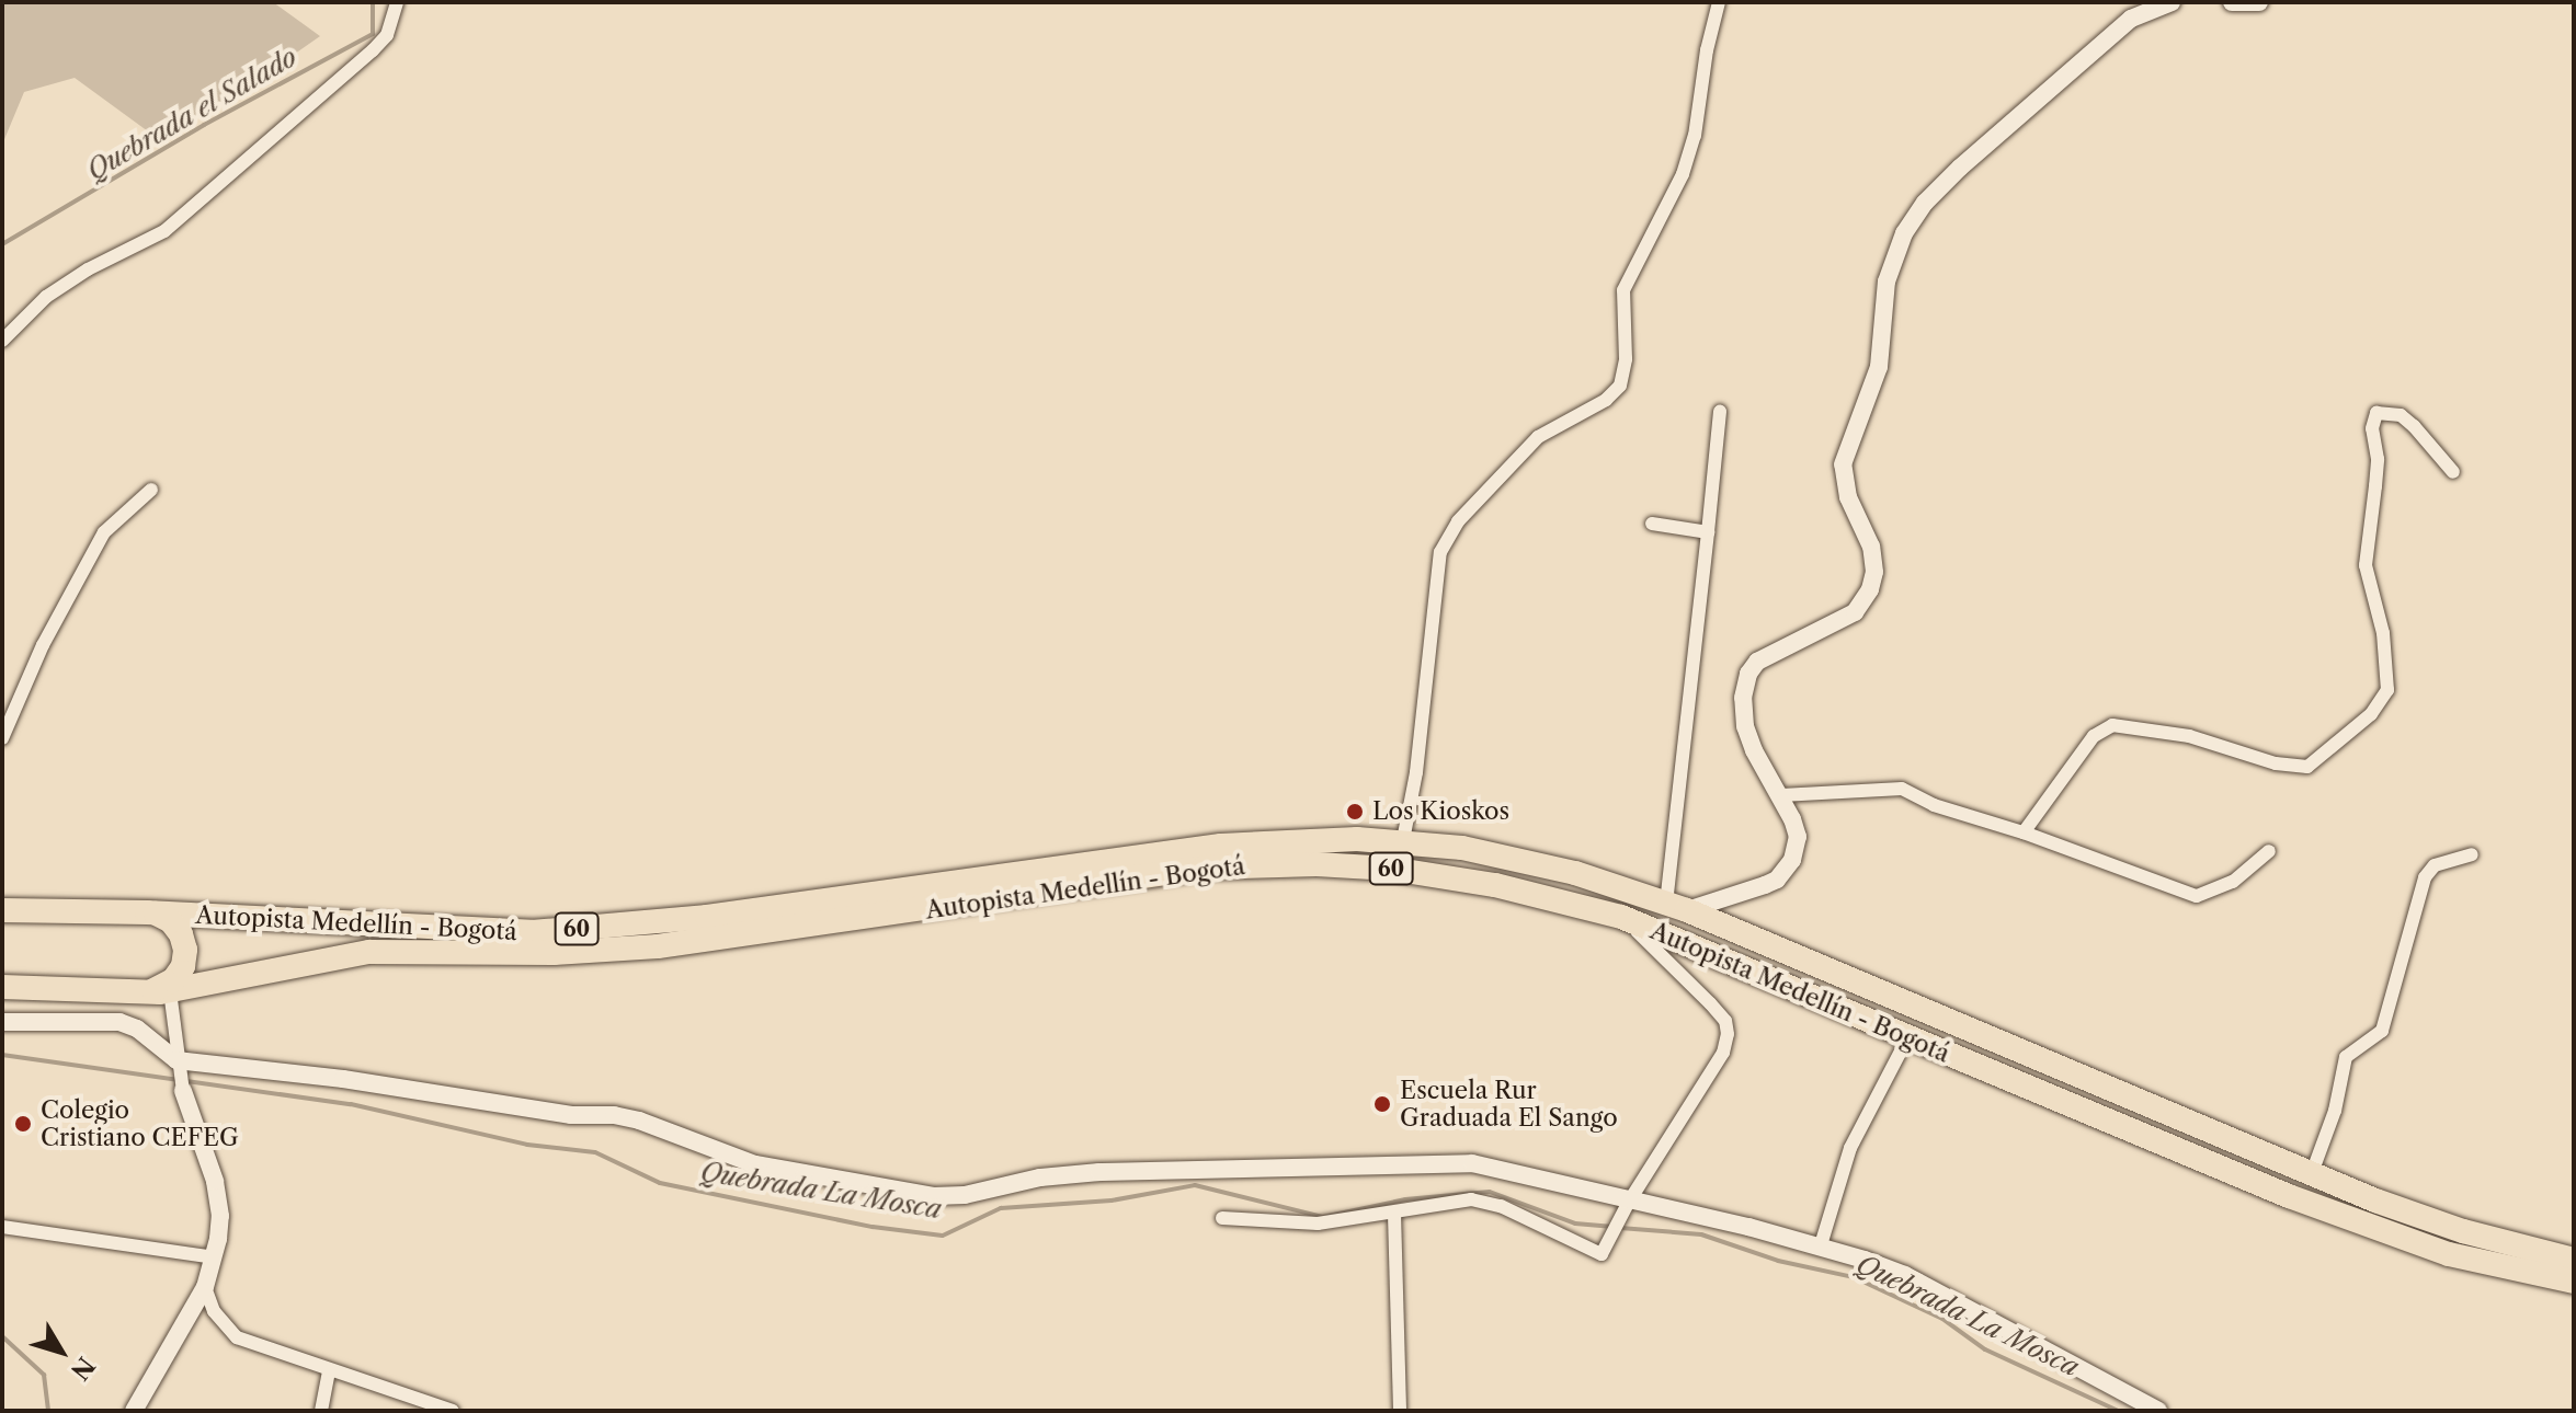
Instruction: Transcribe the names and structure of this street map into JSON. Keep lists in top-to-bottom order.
{
  "streets": {
    "highway": ["60", "Autopista Medellín - Bogotá"]
  },
  "water": ["Quebrada el Salado", "Quebrada La Mosca"],
  "places": ["Los Kioskos", "Escuela Rur Graduada El Sango", "Colegio Cristiano CEFEG"],
  "north": "bottom right"
}
